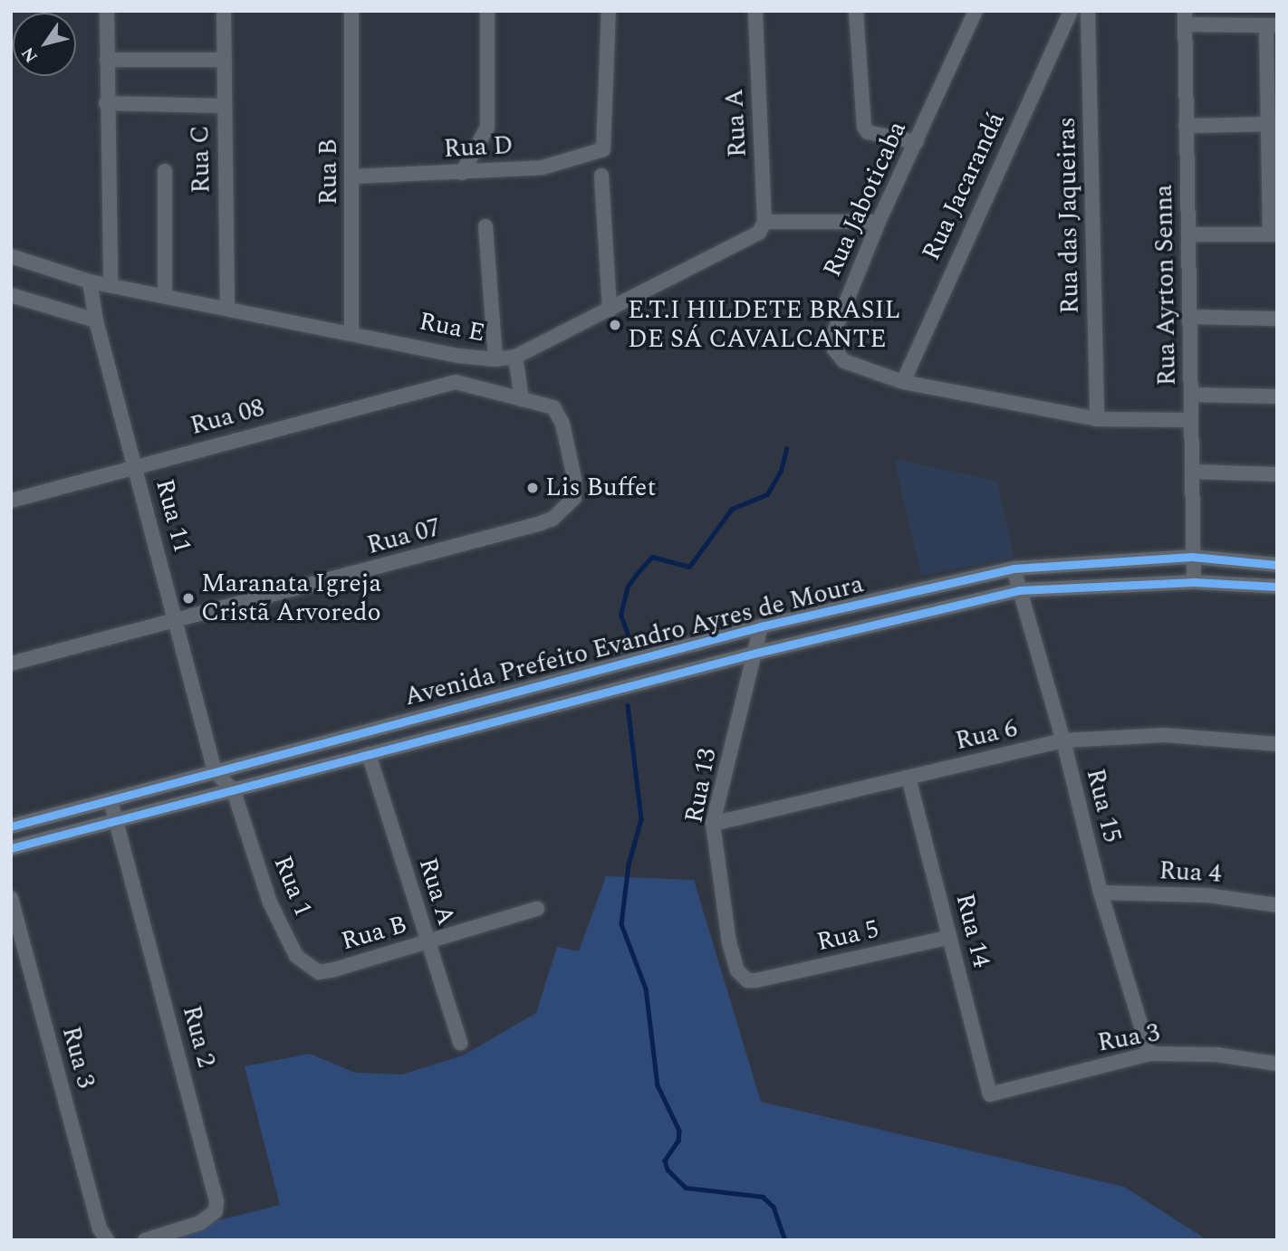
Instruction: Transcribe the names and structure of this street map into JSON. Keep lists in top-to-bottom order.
{
  "streets": {
    "street": [
      "Rua A",
      "Rua D",
      "Rua C",
      "Rua B",
      "Rua Jacarandá",
      "Rua Jaboticaba",
      "Rua das Jaqueiras",
      "Rua Ayrton Senna",
      "Rua E",
      "Rua 08",
      "Rua 11",
      "Rua 07",
      "Avenida Prefeito Evandro Ayres de Moura",
      "Rua 6",
      "Rua 13",
      "Rua 15",
      "Rua 4",
      "Rua 1",
      "Rua 14",
      "Rua 5",
      "Rua 2",
      "Rua 3"
    ]
  },
  "crossings": [
    ["Rua A", "Rua B"],
    ["Rua A", "Rua E"],
    ["Rua A", "Avenida Prefeito Evandro Ayres de Moura"],
    ["Rua D", "Rua B"],
    ["Rua C", "Rua E"],
    ["Rua B", "Rua E"],
    ["Rua B", "Rua 1"],
    ["Rua Jacarandá", "Rua Jaboticaba"],
    ["Rua Jaboticaba", "Rua das Jaqueiras"],
    ["Rua Jaboticaba", "Rua Ayrton Senna"],
    ["Rua Ayrton Senna", "Avenida Prefeito Evandro Ayres de Moura"],
    ["Rua 08", "Rua 11"],
    ["Rua 08", "Rua 07"],
    ["Rua 11", "Rua 07"],
    ["Rua 11", "Avenida Prefeito Evandro Ayres de Moura"],
    ["Rua 11", "Rua 1"],
    ["Avenida Prefeito Evandro Ayres de Moura", "Rua 13"],
    ["Avenida Prefeito Evandro Ayres de Moura", "Rua 15"],
    ["Avenida Prefeito Evandro Ayres de Moura", "Rua 1"],
    ["Avenida Prefeito Evandro Ayres de Moura", "Rua 2"],
    ["Rua 6", "Rua 13"],
    ["Rua 6", "Rua 15"],
    ["Rua 6", "Rua 14"],
    ["Rua 13", "Rua 5"],
    ["Rua 15", "Rua 4"],
    ["Rua 15", "Rua 3"],
    ["Rua 14", "Rua 5"],
    ["Rua 14", "Rua 3"]
  ],
  "places": ["E.T.I HILDETE BRASIL DE SÁ CAVALCANTE", "Lis Buffet", "Maranata Igreja Cristã Arvoredo"],
  "north": "bottom left"
}
